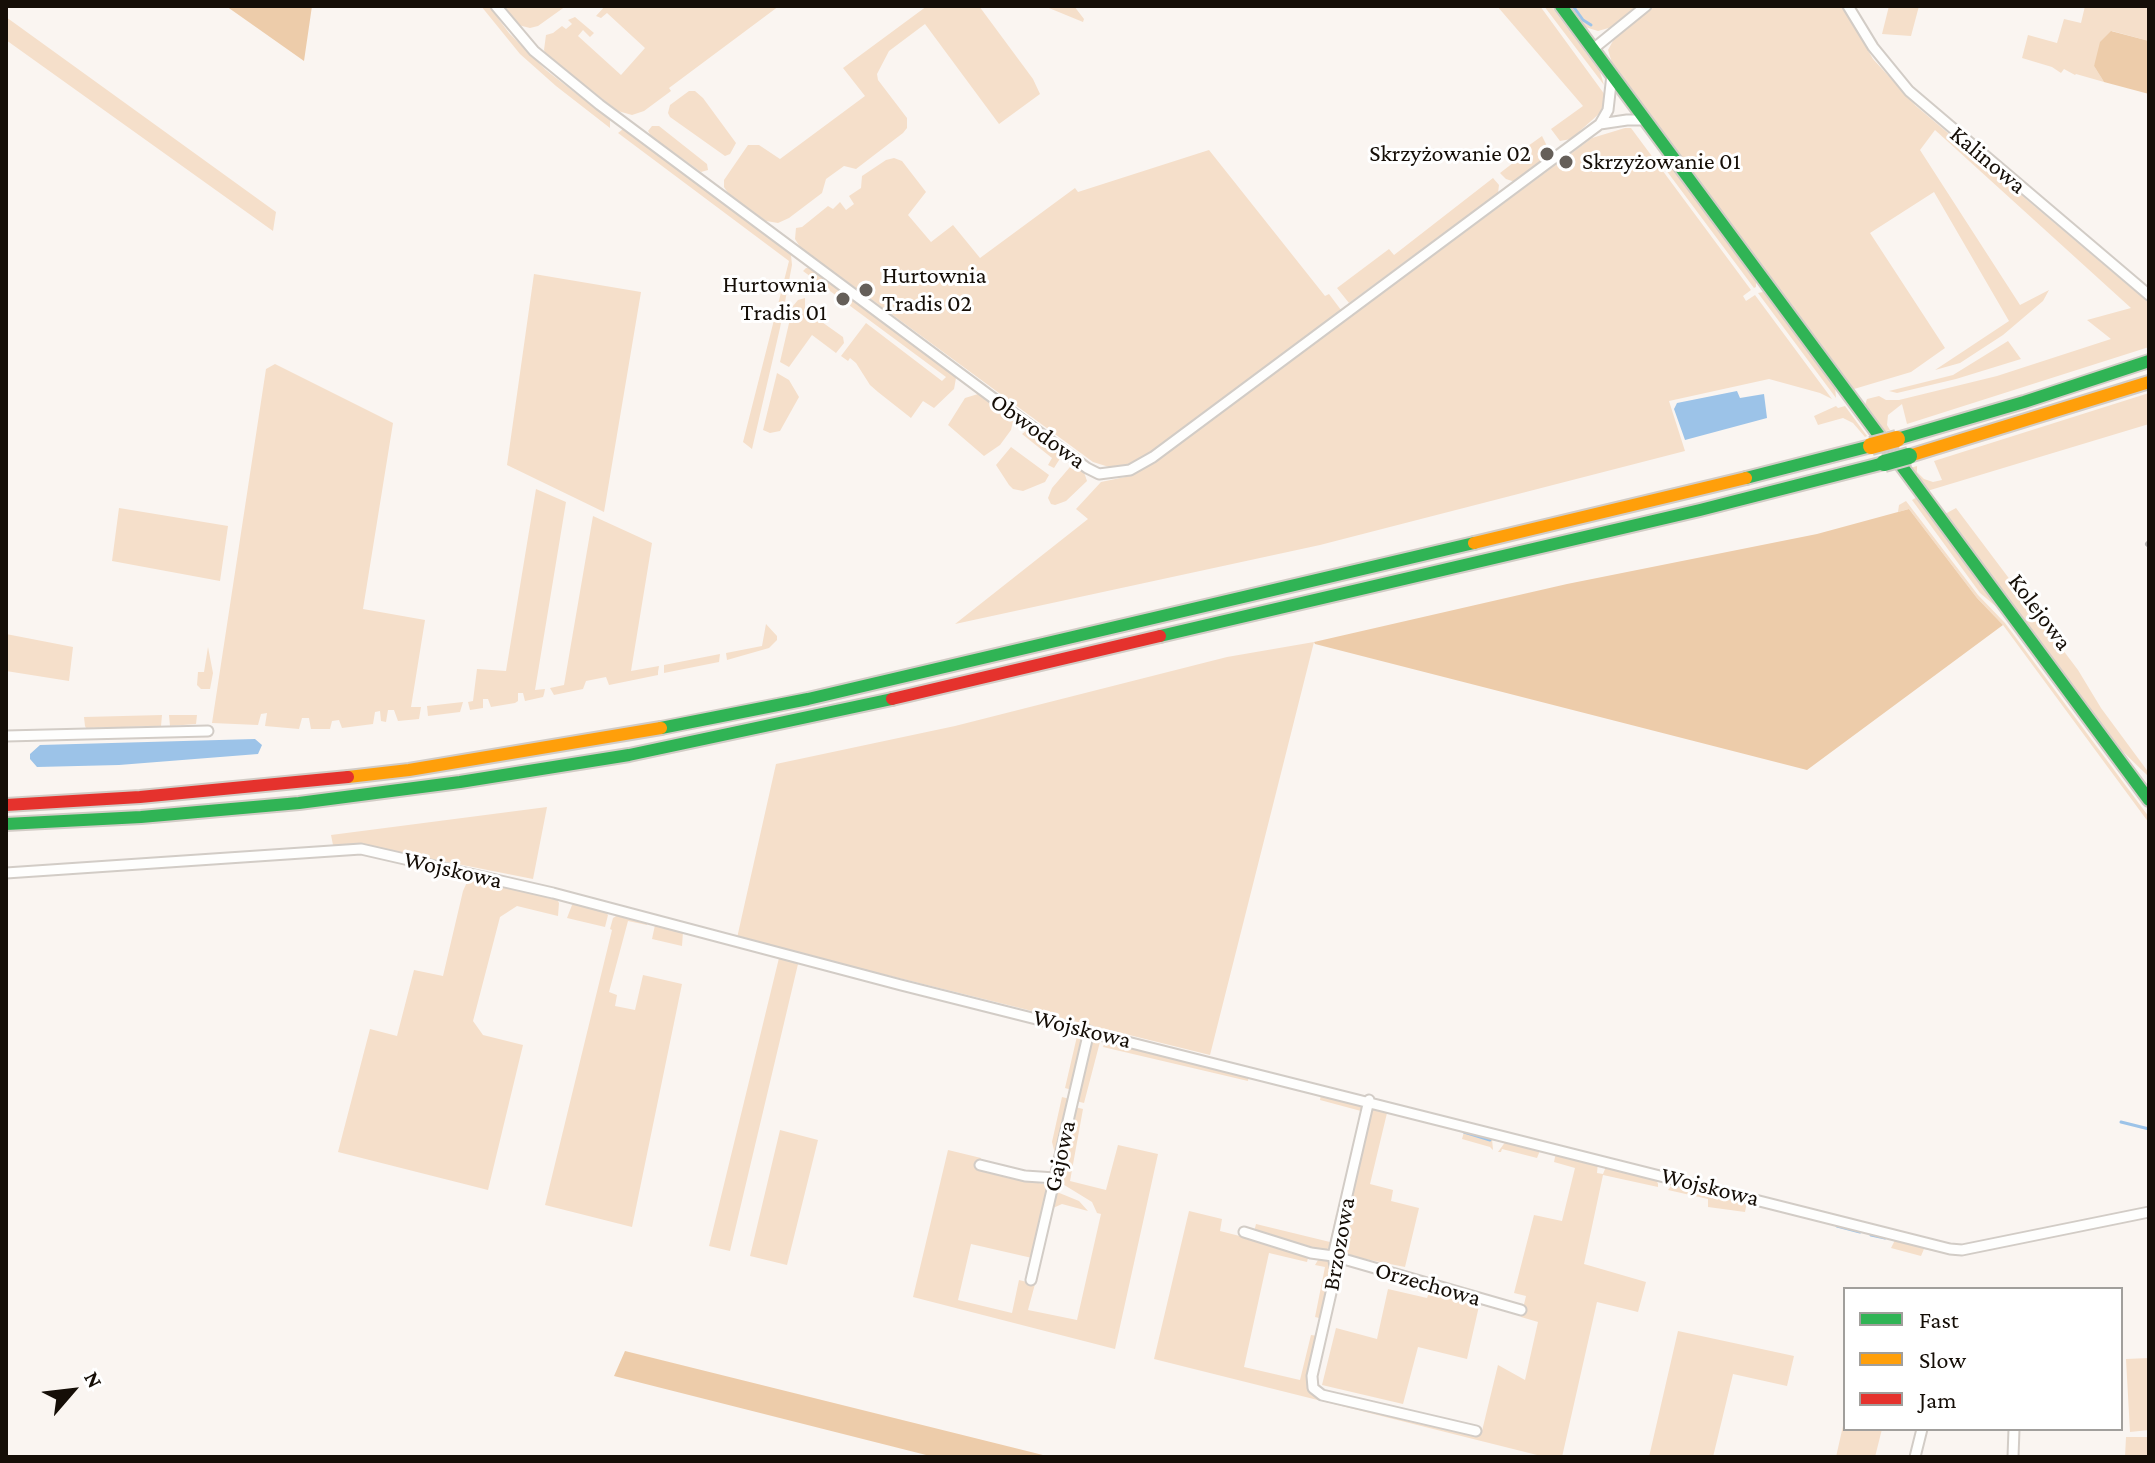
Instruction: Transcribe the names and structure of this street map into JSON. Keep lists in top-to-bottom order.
{
  "streets": {
    "main road": ["Kolejowa"],
    "street": [
      "Kalinowa",
      "Obwodowa",
      "Wojskowa",
      "Gajowa",
      "Brzozowa",
      "Orzechowa"
    ]
  },
  "crossings": [
    ["Wojskowa", "Gajowa"],
    ["Wojskowa", "Brzozowa"],
    ["Brzozowa", "Orzechowa"]
  ],
  "places": [
    "Skrzyżowanie 02",
    "Skrzyżowanie 01",
    "Hurtownia Tradis 02",
    "Hurtownia Tradis 01"
  ],
  "legend": ["Fast", "Slow", "Jam"],
  "north": "top right"
}
